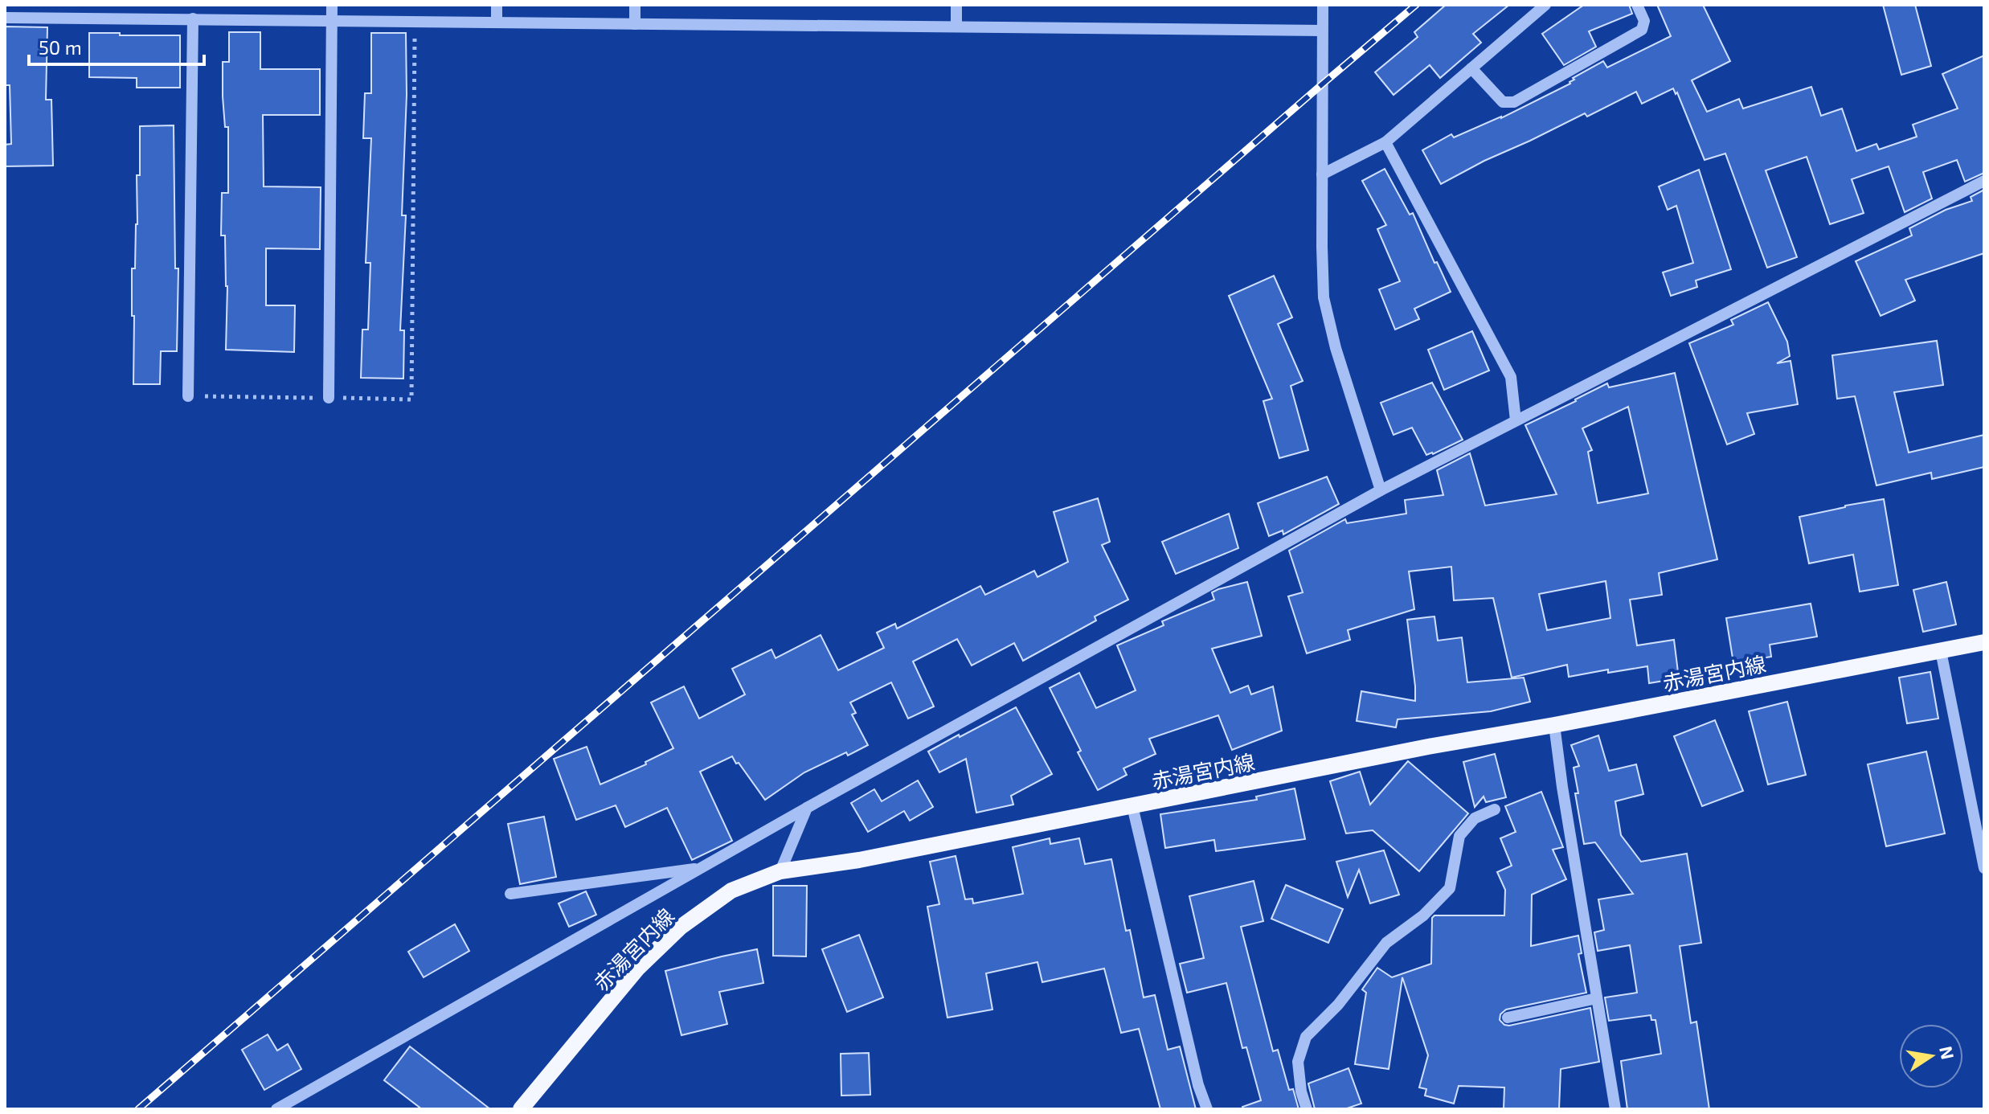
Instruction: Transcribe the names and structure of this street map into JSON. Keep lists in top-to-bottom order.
{
  "streets": {
    "main road": ["赤湯宮内線"]
  },
  "scale_bar": "50 m",
  "north": "right"
}
